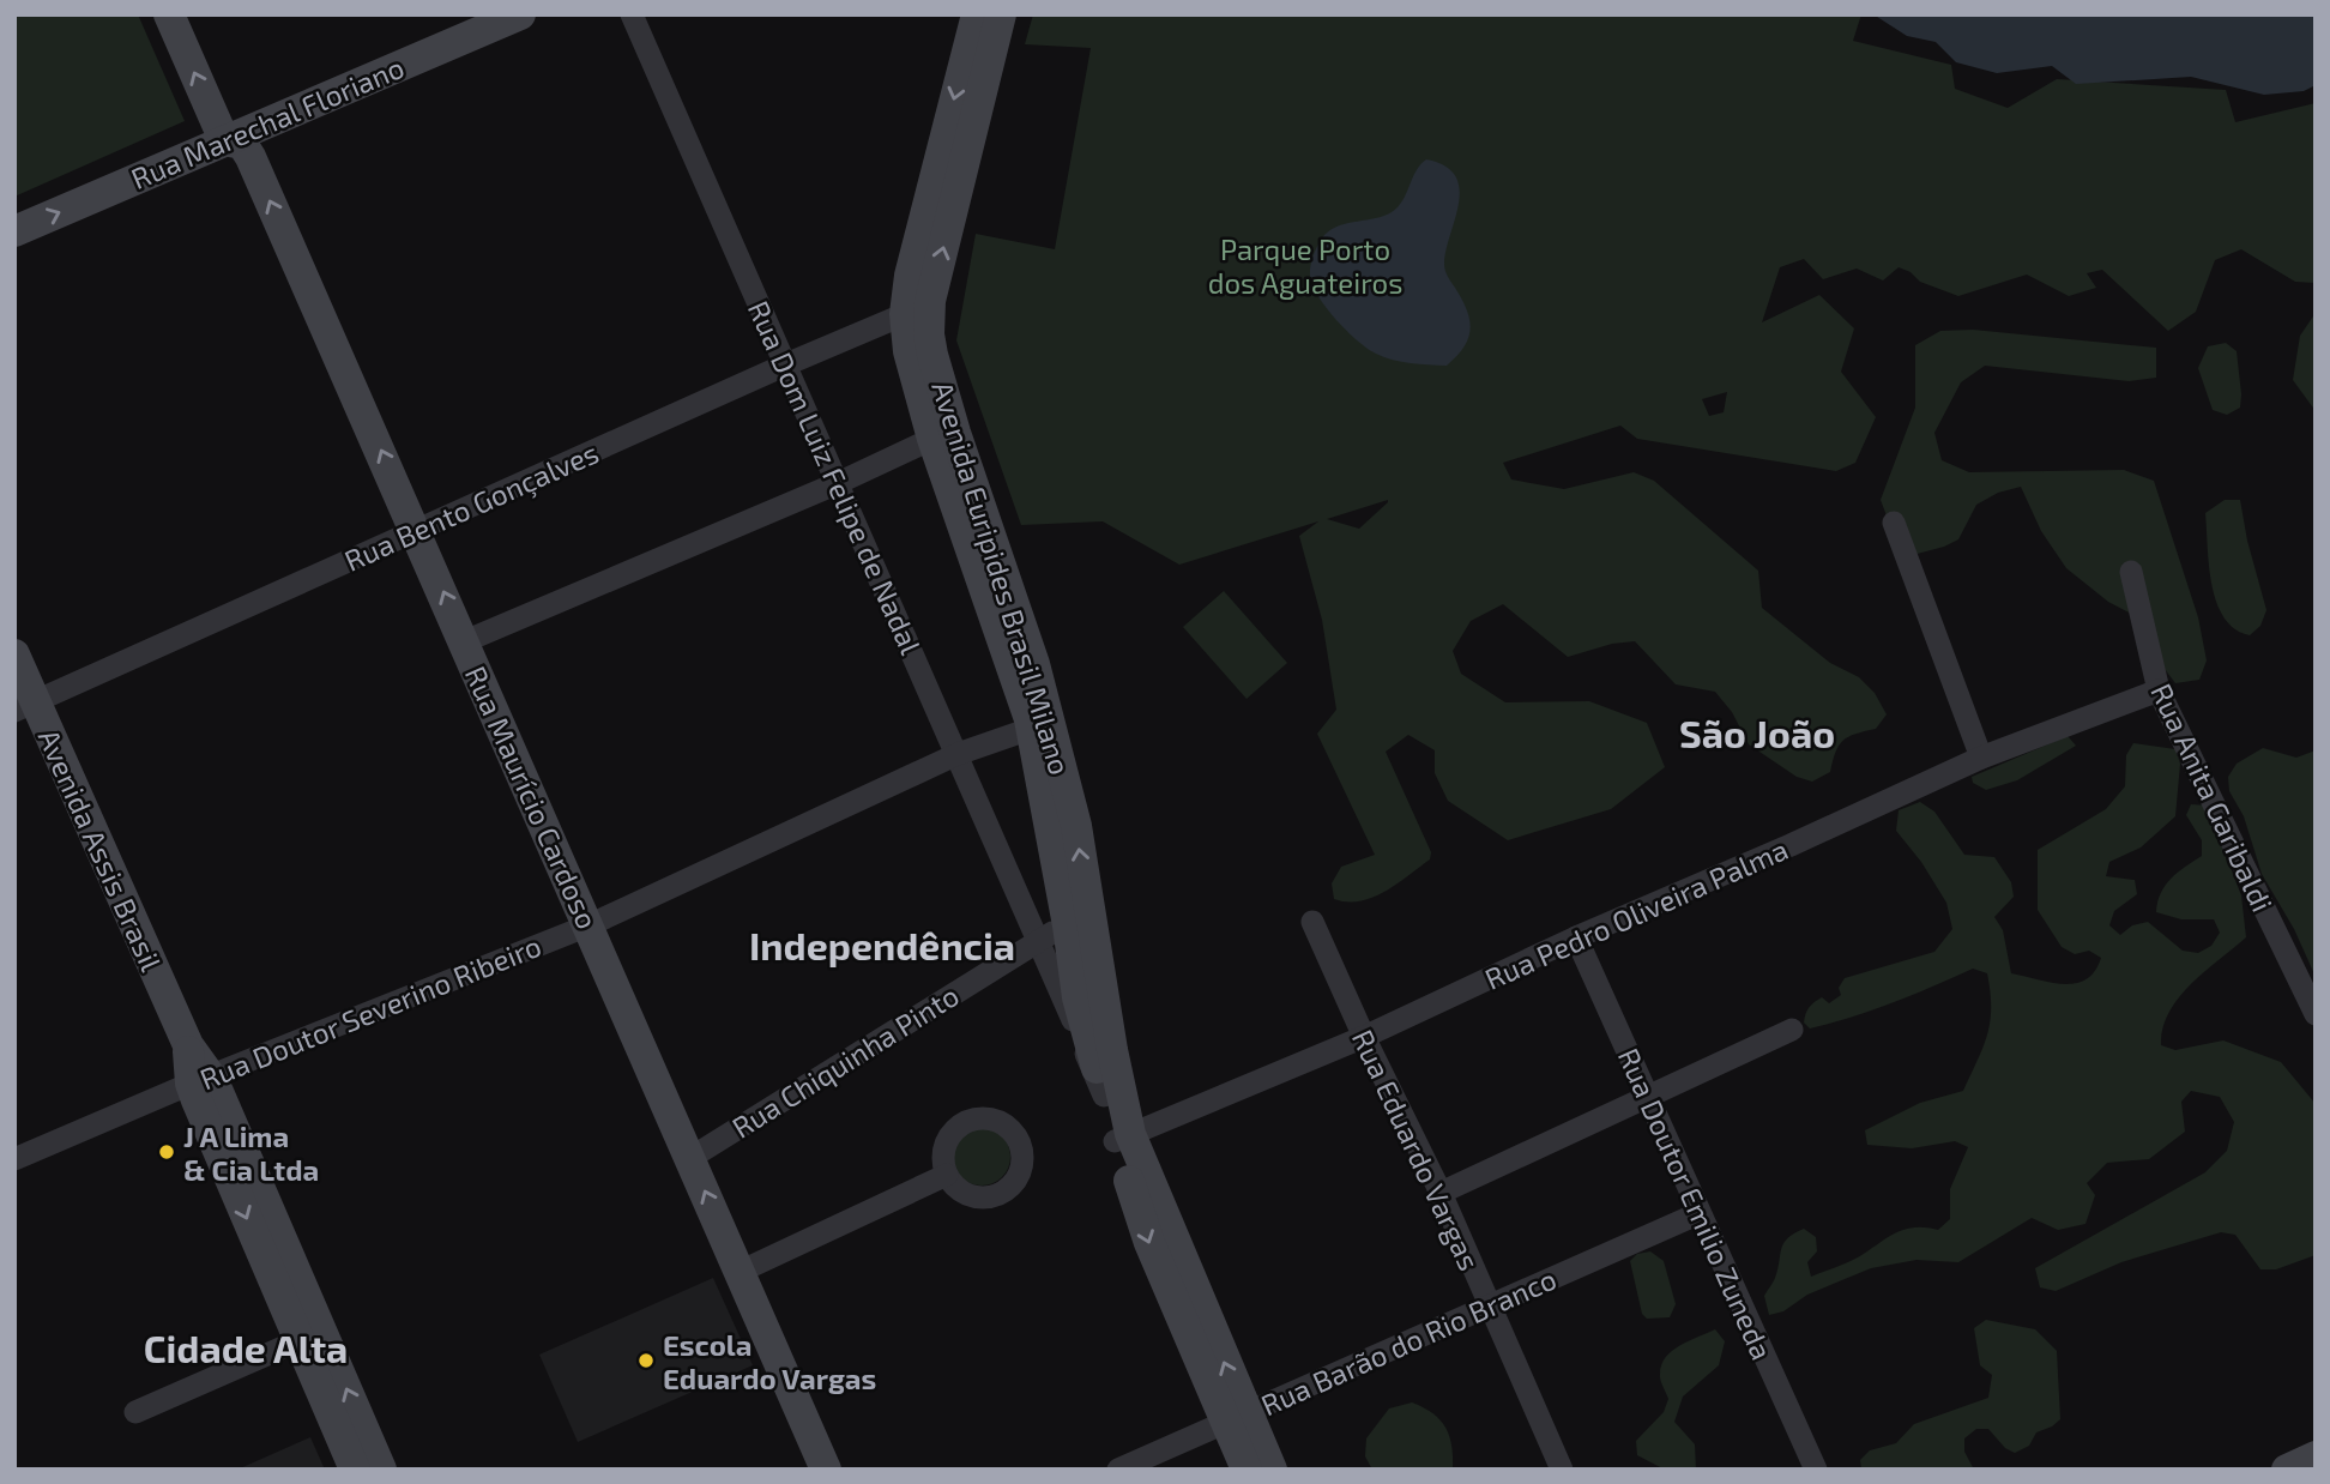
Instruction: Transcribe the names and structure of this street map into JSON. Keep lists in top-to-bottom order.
{
  "streets": {
    "main road": [
      "Rua Marechal Floriano",
      "Avenida Euripides Brasil Milano",
      "Rua Maurício Cardoso",
      "Avenida Assis Brasil"
    ],
    "street": [
      "Rua Dom Luiz Felipe de Nadal",
      "Rua Bento Gonçalves",
      "Rua Anita Garibaldi",
      "Rua Pedro Oliveira Palma",
      "Rua Doutor Severino Ribeiro",
      "Rua Chiquinha Pinto",
      "Rua Eduardo Vargas",
      "Rua Doutor Emilio Zuneda",
      "Rua Barão do Rio Branco"
    ]
  },
  "crossings": [
    ["Rua Marechal Floriano", "Rua Maurício Cardoso"],
    ["Rua Dom Luiz Felipe de Nadal", "Rua Bento Gonçalves"],
    ["Rua Dom Luiz Felipe de Nadal", "Avenida Euripides Brasil Milano"],
    ["Rua Dom Luiz Felipe de Nadal", "Rua Doutor Severino Ribeiro"],
    ["Rua Dom Luiz Felipe de Nadal", "Rua Chiquinha Pinto"],
    ["Rua Bento Gonçalves", "Avenida Euripides Brasil Milano"],
    ["Rua Bento Gonçalves", "Rua Maurício Cardoso"],
    ["Rua Bento Gonçalves", "Avenida Assis Brasil"],
    ["Avenida Euripides Brasil Milano", "Rua Pedro Oliveira Palma"],
    ["Avenida Euripides Brasil Milano", "Rua Doutor Severino Ribeiro"],
    ["Avenida Euripides Brasil Milano", "Rua Chiquinha Pinto"],
    ["Avenida Euripides Brasil Milano", "Rua Barão do Rio Branco"],
    ["Rua Maurício Cardoso", "Rua Doutor Severino Ribeiro"],
    ["Rua Maurício Cardoso", "Rua Chiquinha Pinto"],
    ["Rua Anita Garibaldi", "Rua Pedro Oliveira Palma"],
    ["Avenida Assis Brasil", "Rua Doutor Severino Ribeiro"],
    ["Rua Pedro Oliveira Palma", "Rua Eduardo Vargas"],
    ["Rua Pedro Oliveira Palma", "Rua Doutor Emilio Zuneda"],
    ["Rua Eduardo Vargas", "Rua Barão do Rio Branco"],
    ["Rua Doutor Emilio Zuneda", "Rua Barão do Rio Branco"]
  ],
  "one_way": ["Rua Marechal Floriano", "Rua Maurício Cardoso"],
  "districts": ["São João", "Independência", "Cidade Alta"],
  "parks": ["Parque Porto dos Aguateiros"],
  "places": ["J A Lima & Cia Ltda", "Escola Eduardo Vargas"]
}
